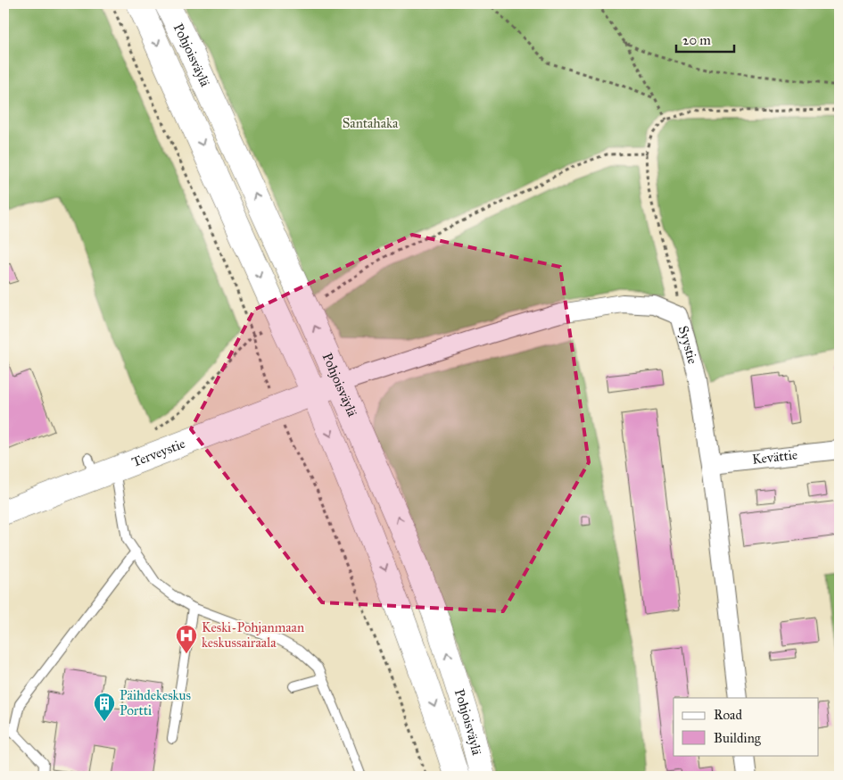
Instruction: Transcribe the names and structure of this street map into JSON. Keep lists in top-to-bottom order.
{
  "streets": {
    "main road": ["Pohjoisväylä", "Terveystie"],
    "street": ["Syystie", "Kevättie"]
  },
  "crossings": [
    ["Pohjoisväylä", "Syystie"],
    ["Pohjoisväylä", "Terveystie"],
    ["Syystie", "Terveystie"],
    ["Syystie", "Kevättie"]
  ],
  "parks": ["Santahaka"],
  "places": {
    "hospital": ["Keski-Pohjanmaan keskussairaala"],
    "building": ["Päihdekeskus Portti"]
  },
  "legend": ["Road", "Building"],
  "scale_bar": "20 m"
}
